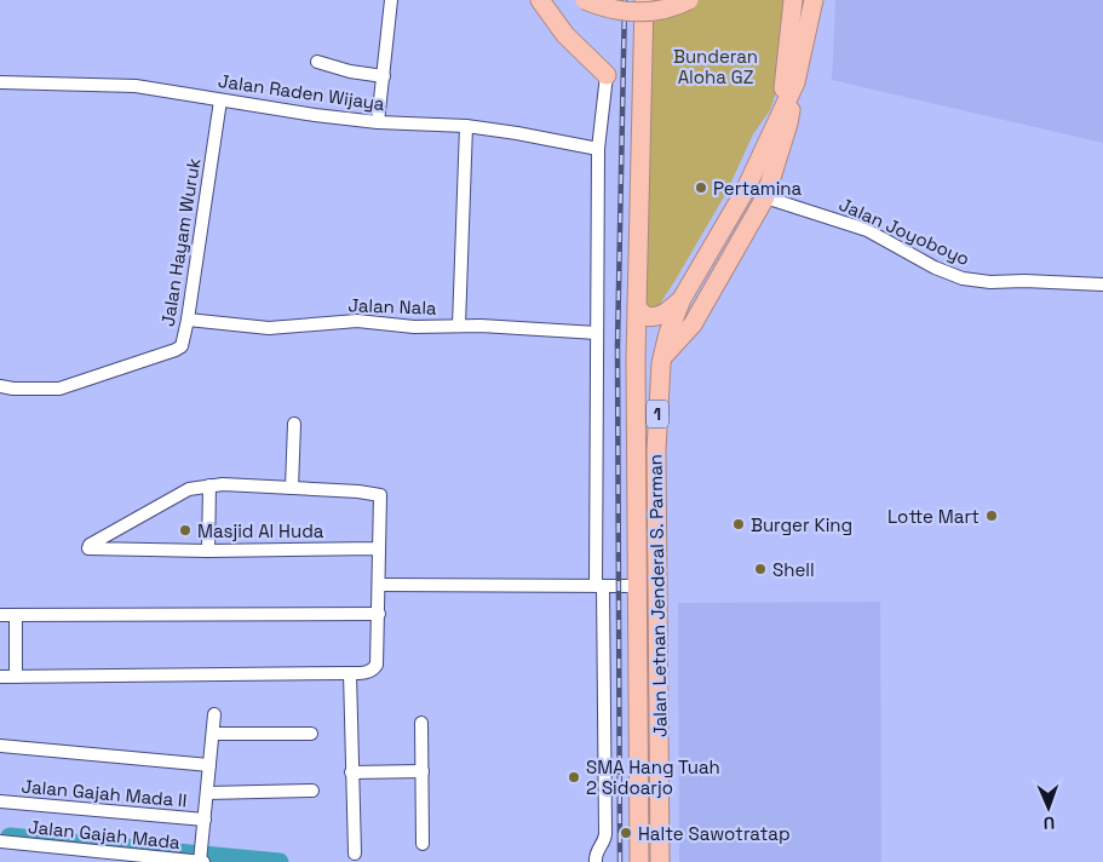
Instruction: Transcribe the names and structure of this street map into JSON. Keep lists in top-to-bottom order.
{
  "streets": {
    "highway": ["1", "Jalan Letnan Jenderal S. Parman"],
    "street": [
      "Jalan Raden Wijaya",
      "Jalan Joyoboyo",
      "Jalan Hayam Wuruk",
      "Jalan Nala",
      "Jalan Gajah Mada II",
      "Jalan Gajah Mada"
    ]
  },
  "crossings": [
    ["Jalan Raden Wijaya", "Jalan Hayam Wuruk"],
    ["Jalan Hayam Wuruk", "Jalan Nala"]
  ],
  "parks": ["Bunderan Aloha GZ"],
  "places": [
    "Pertamina",
    "Lotte Mart",
    "Burger King",
    "Masjid Al Huda",
    "Shell",
    "SMA Hang Tuah 2 Sidoarjo",
    "Halte Sawotratap"
  ],
  "north": "bottom"
}
